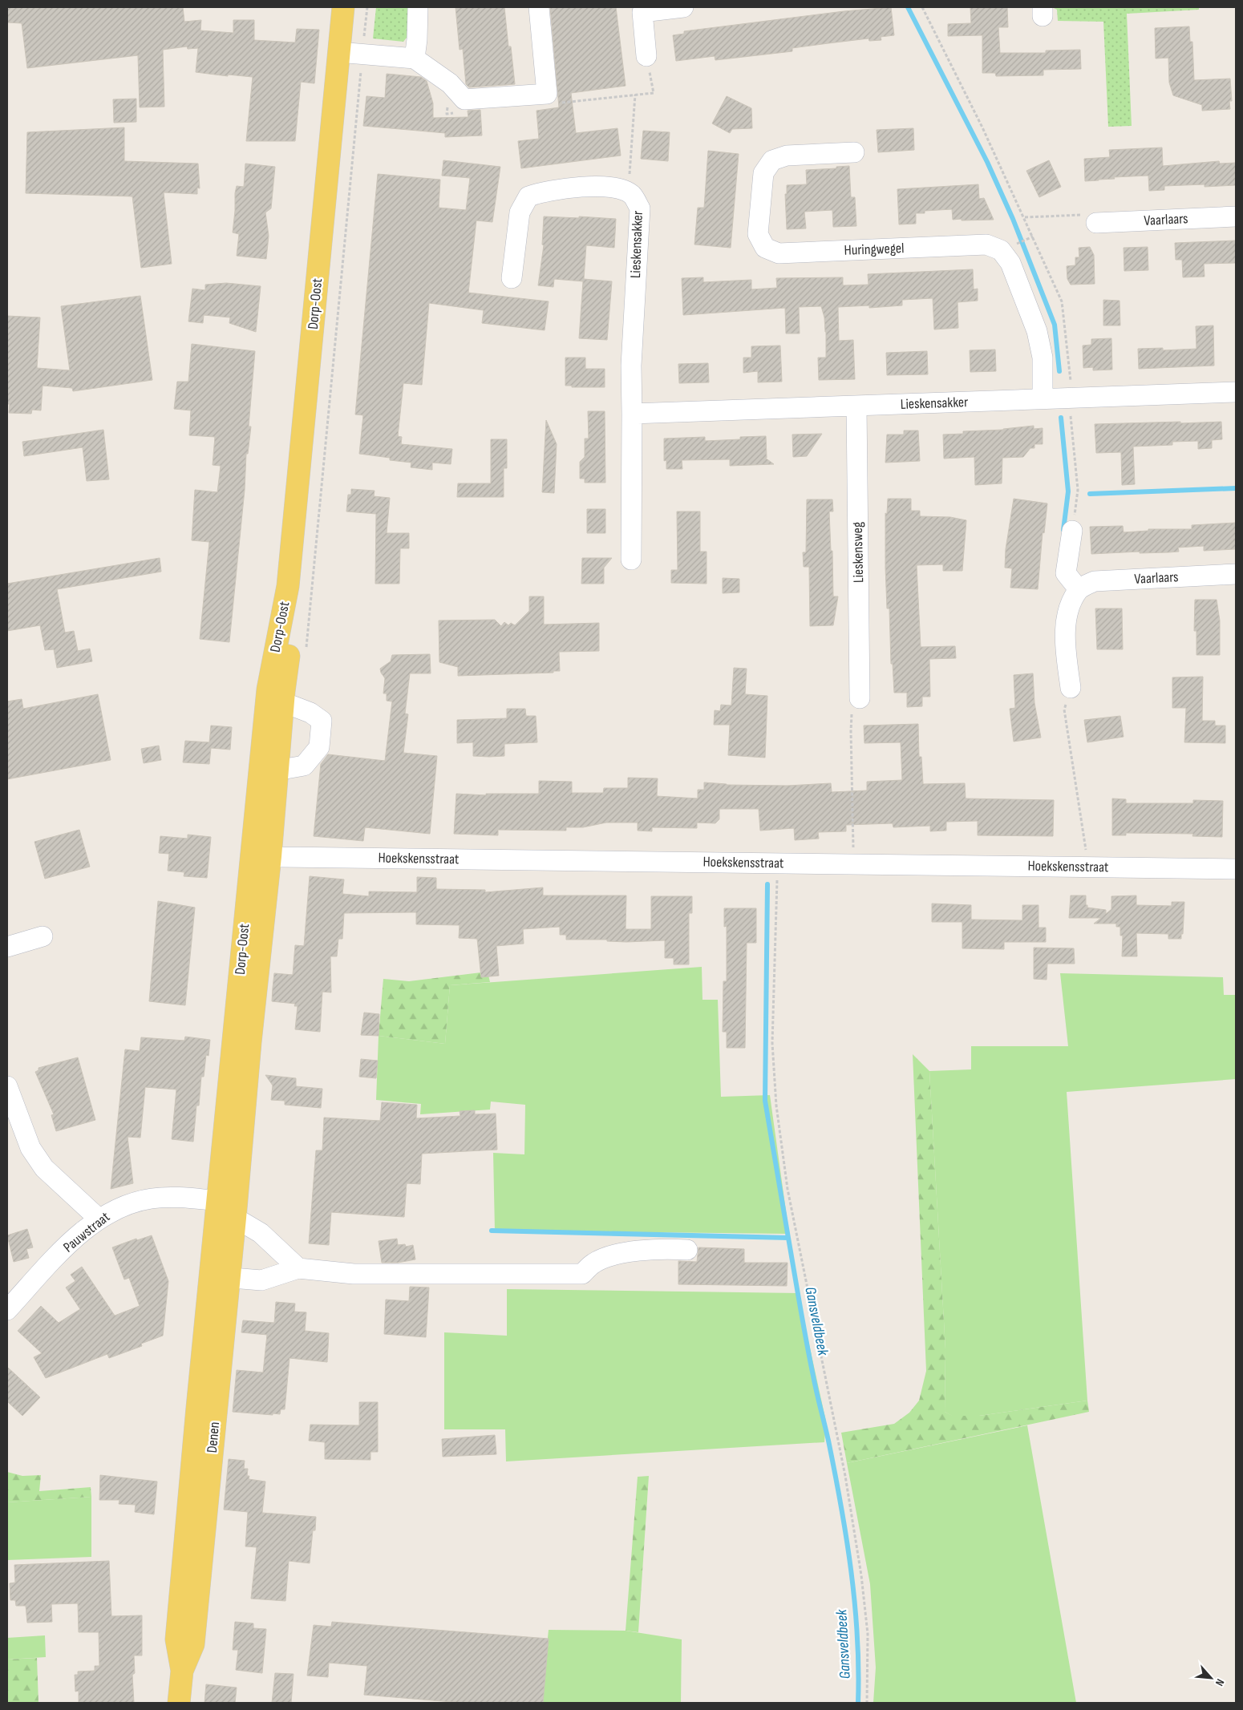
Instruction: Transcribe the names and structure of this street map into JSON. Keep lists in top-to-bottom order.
{
  "streets": {
    "main road": ["Dorp-Oost", "Denen"],
    "street": [
      "Vaarlaars",
      "Lieskensakker",
      "Huringwegel",
      "Lieskensweg",
      "Hoekskensstraat",
      "Pauwstraat"
    ]
  },
  "crossings": [
    ["Lieskensakker", "Huringwegel"],
    ["Lieskensakker", "Lieskensweg"],
    ["Dorp-Oost", "Hoekskensstraat"],
    ["Dorp-Oost", "Pauwstraat"],
    ["Dorp-Oost", "Denen"],
    ["Pauwstraat", "Denen"]
  ],
  "water": ["Gansveldbeek"],
  "north": "bottom right"
}
